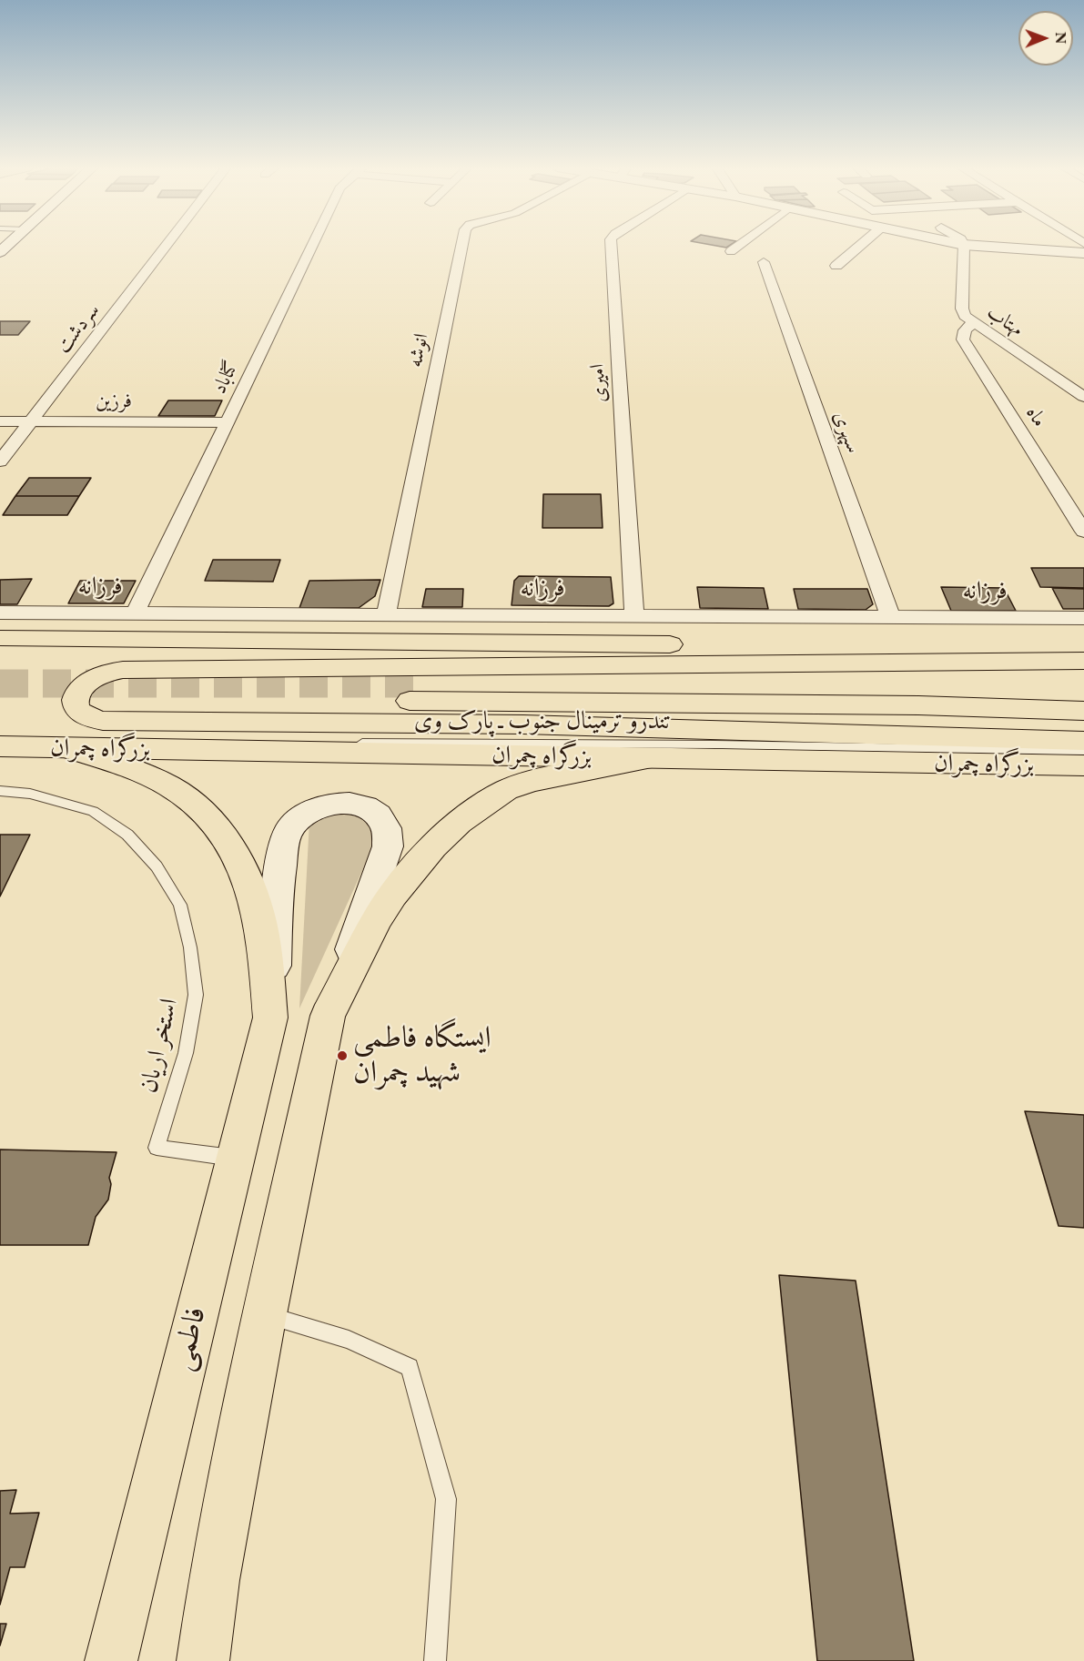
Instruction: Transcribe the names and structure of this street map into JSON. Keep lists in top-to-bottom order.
{
  "streets": {
    "main road": ["بزرگراه چمران", "فاطمی"],
    "street": [
      "مهتاب",
      "سردشت",
      "انوشه",
      "گناباد",
      "امیری",
      "فرزین",
      "ماه",
      "سپهری",
      "فرزانه"
    ],
    "lane": ["تندرو ترمینال جنوب ـ پارک وی", "استخر اریان"]
  },
  "crossings": [
    ["مهتاب", "ماه"],
    ["سردشت", "فرزین"],
    ["انوشه", "فرزانه"],
    ["گناباد", "فرزین"],
    ["گناباد", "فرزانه"],
    ["امیری", "فرزانه"],
    ["سپهری", "فرزانه"],
    ["استخر اریان", "فاطمی"]
  ],
  "places": ["ایستگاه فاطمی شهید چمران"],
  "north": "right"
}
